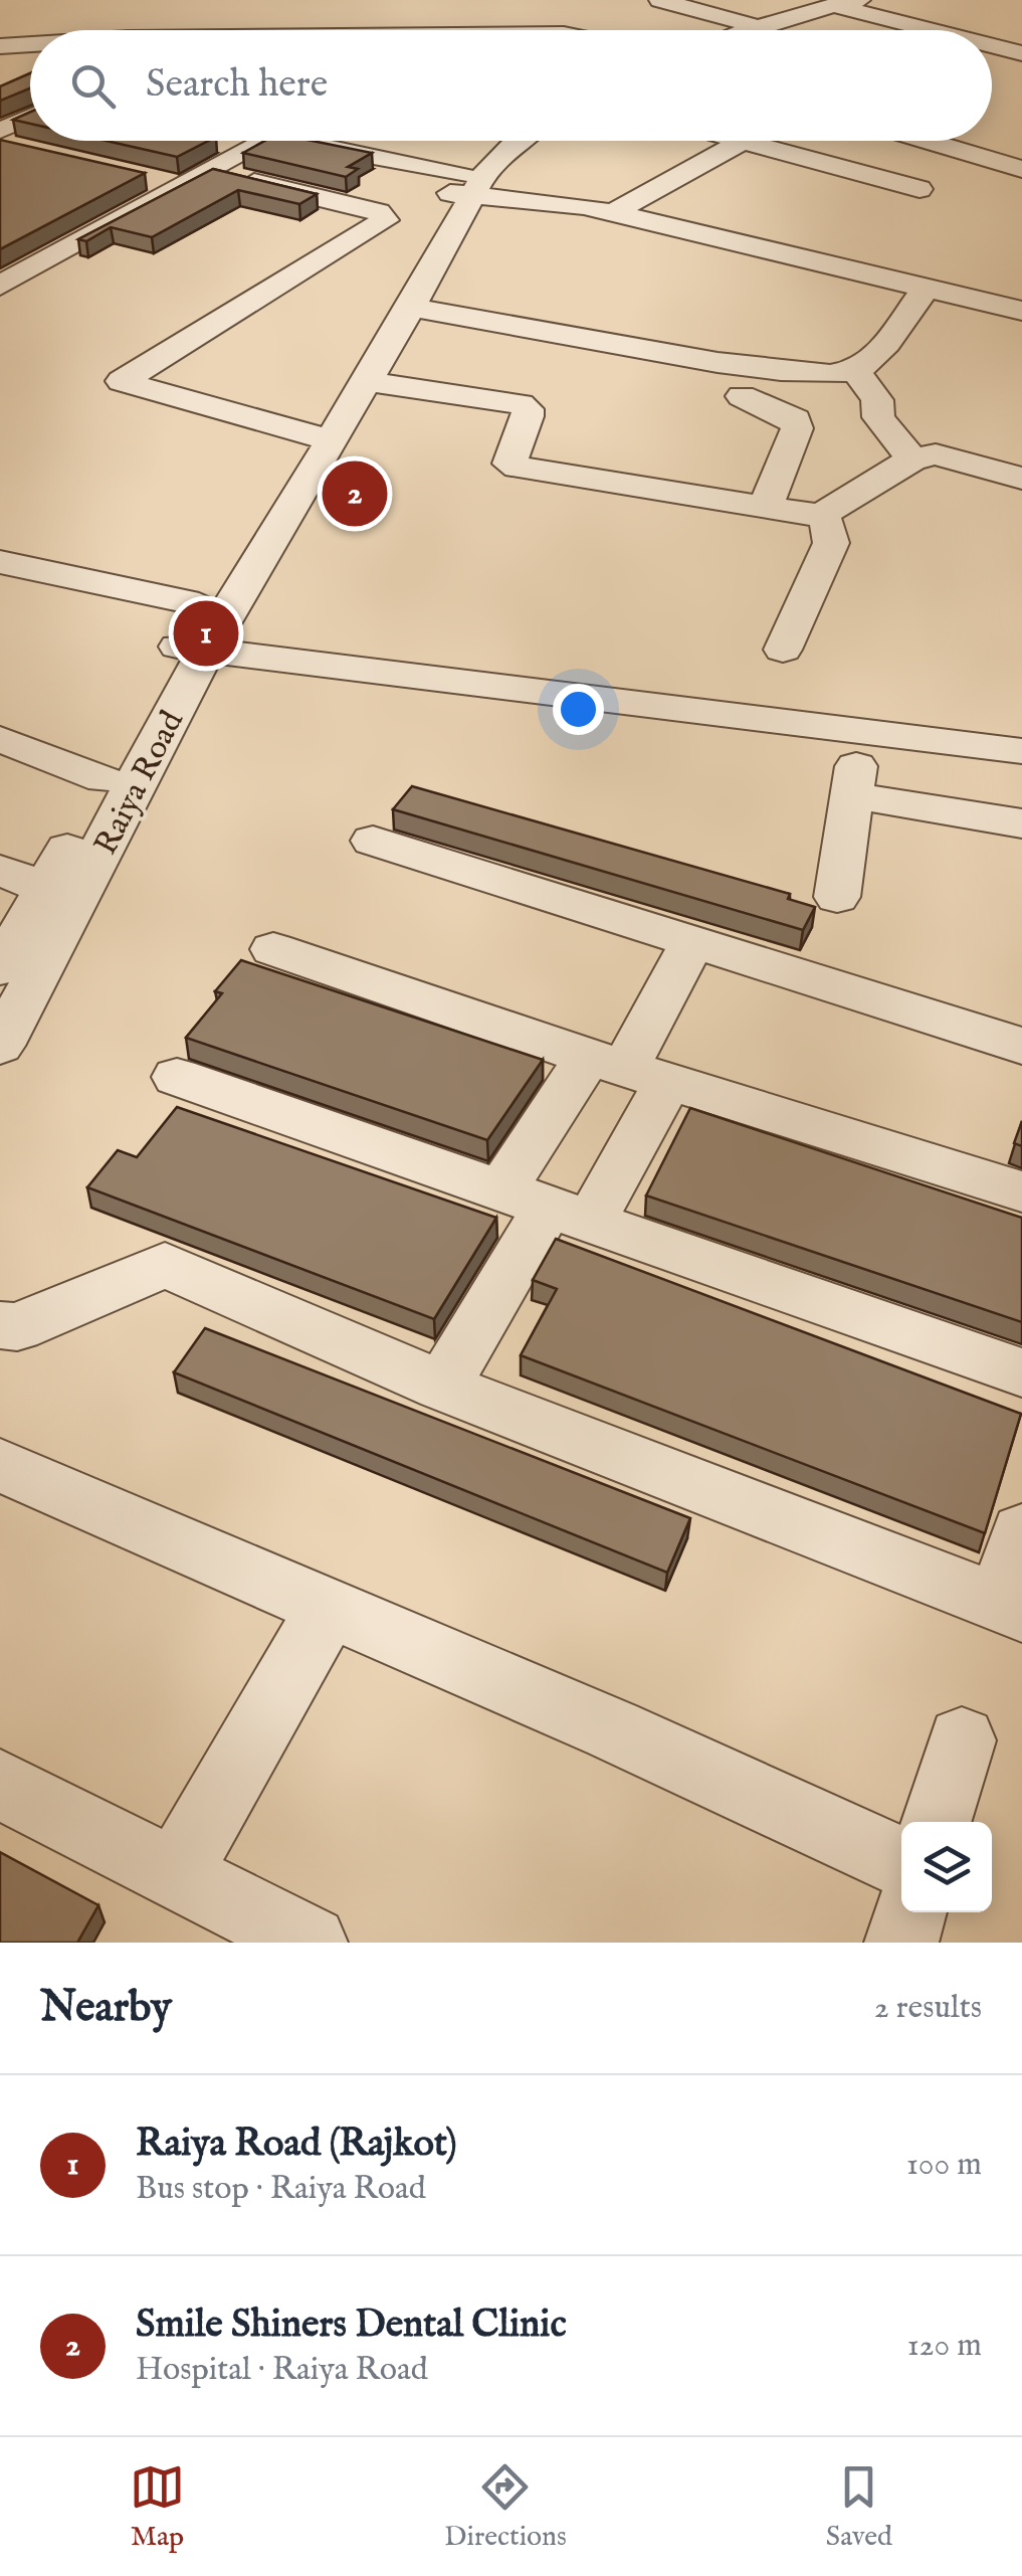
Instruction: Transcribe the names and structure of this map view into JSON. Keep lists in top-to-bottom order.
{
  "streets": {
    "street": ["Raiya Road"]
  },
  "page": {
    "search": "Search here",
    "pins": ["2", "1"],
    "heading": ["Nearby", "2 results"],
    "list": [
      {
        "mark": "1",
        "name": "Raiya Road (Rajkot)",
        "note": "Bus stop · Raiya Road",
        "value": "100 m"
      },
      {
        "mark": "2",
        "name": "Smile Shiners Dental Clinic",
        "note": "Hospital · Raiya Road",
        "value": "120 m"
      }
    ],
    "nav": ["Map", "Directions", "Saved"]
  }
}
